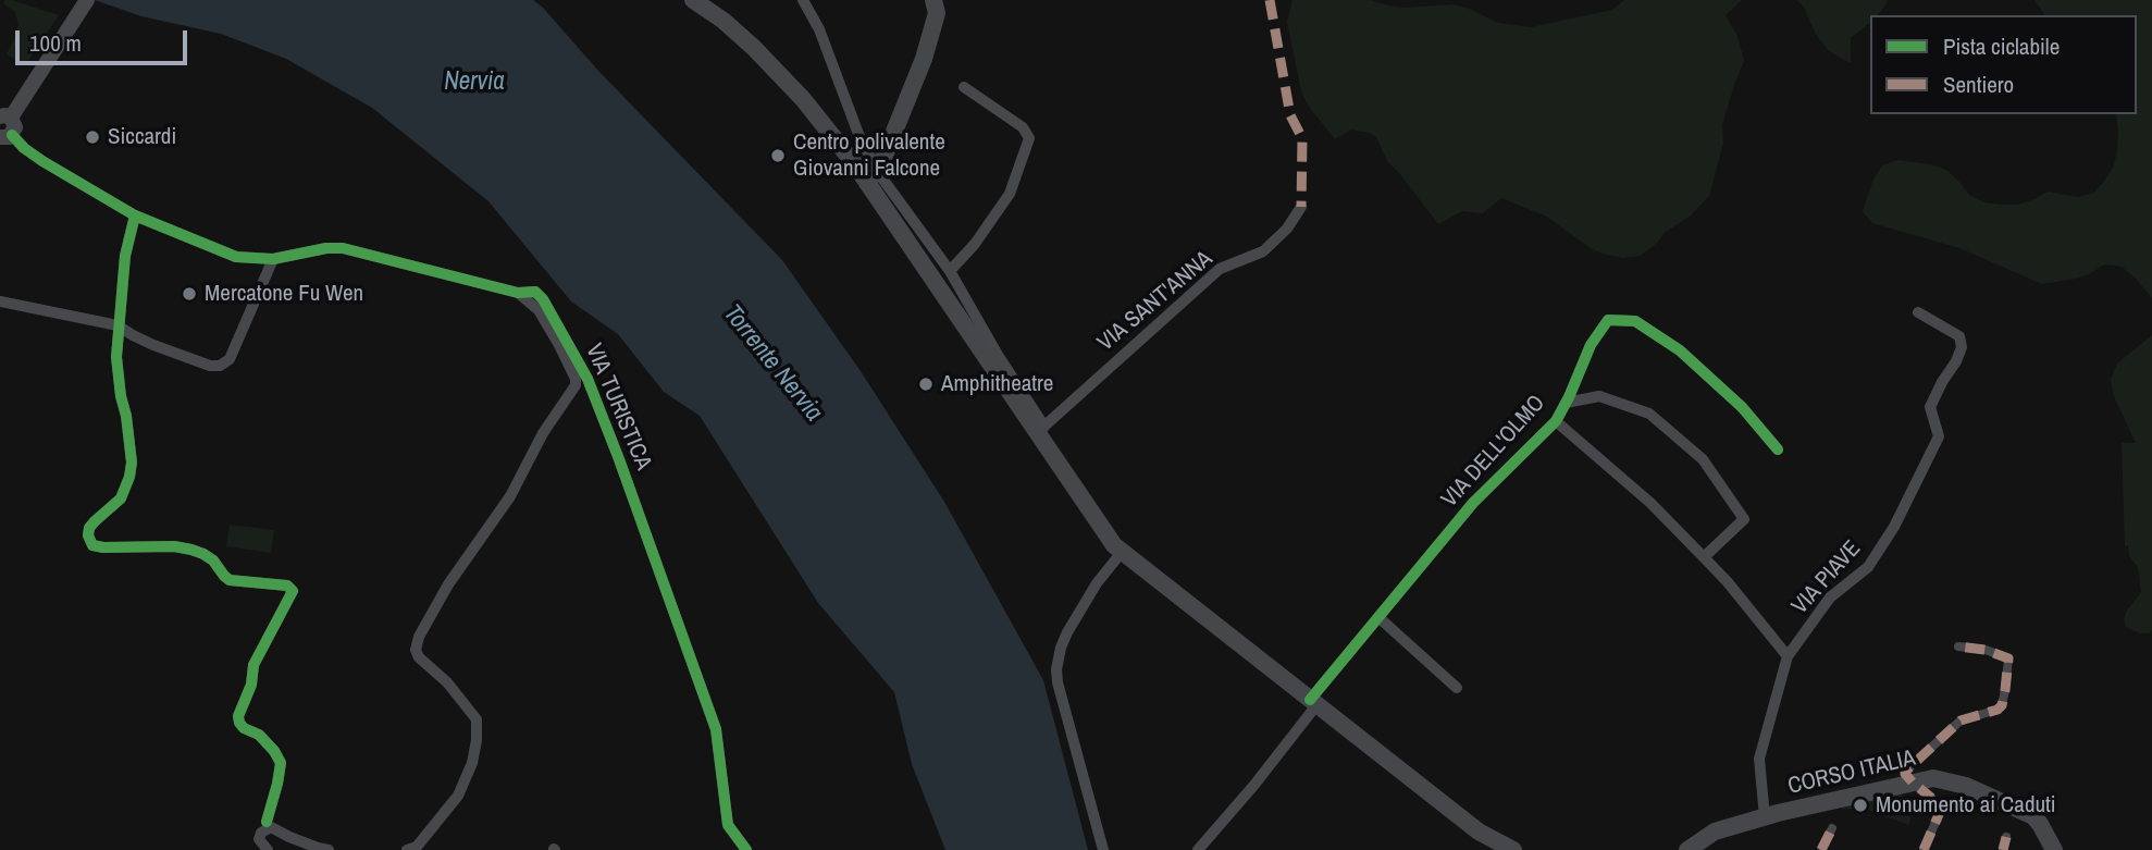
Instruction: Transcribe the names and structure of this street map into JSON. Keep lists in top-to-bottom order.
{
  "streets": {
    "main road": ["CORSO ITALIA"],
    "street": [
      "VIA SANT'ANNA",
      "VIA TURISTICA",
      "VIA DELL'OLMO",
      "VIA PIAVE"
    ]
  },
  "crossings": [
    ["VIA PIAVE", "CORSO ITALIA"]
  ],
  "water": ["Nervia", "Torrente Nervia"],
  "places": [
    "Siccardi",
    "Centro polivalente Giovanni Falcone",
    "Mercatone Fu Wen",
    "Amphitheatre",
    "Monumento ai Caduti"
  ],
  "legend": ["Pista ciclabile", "Sentiero"],
  "scale_bar": "100 m"
}
